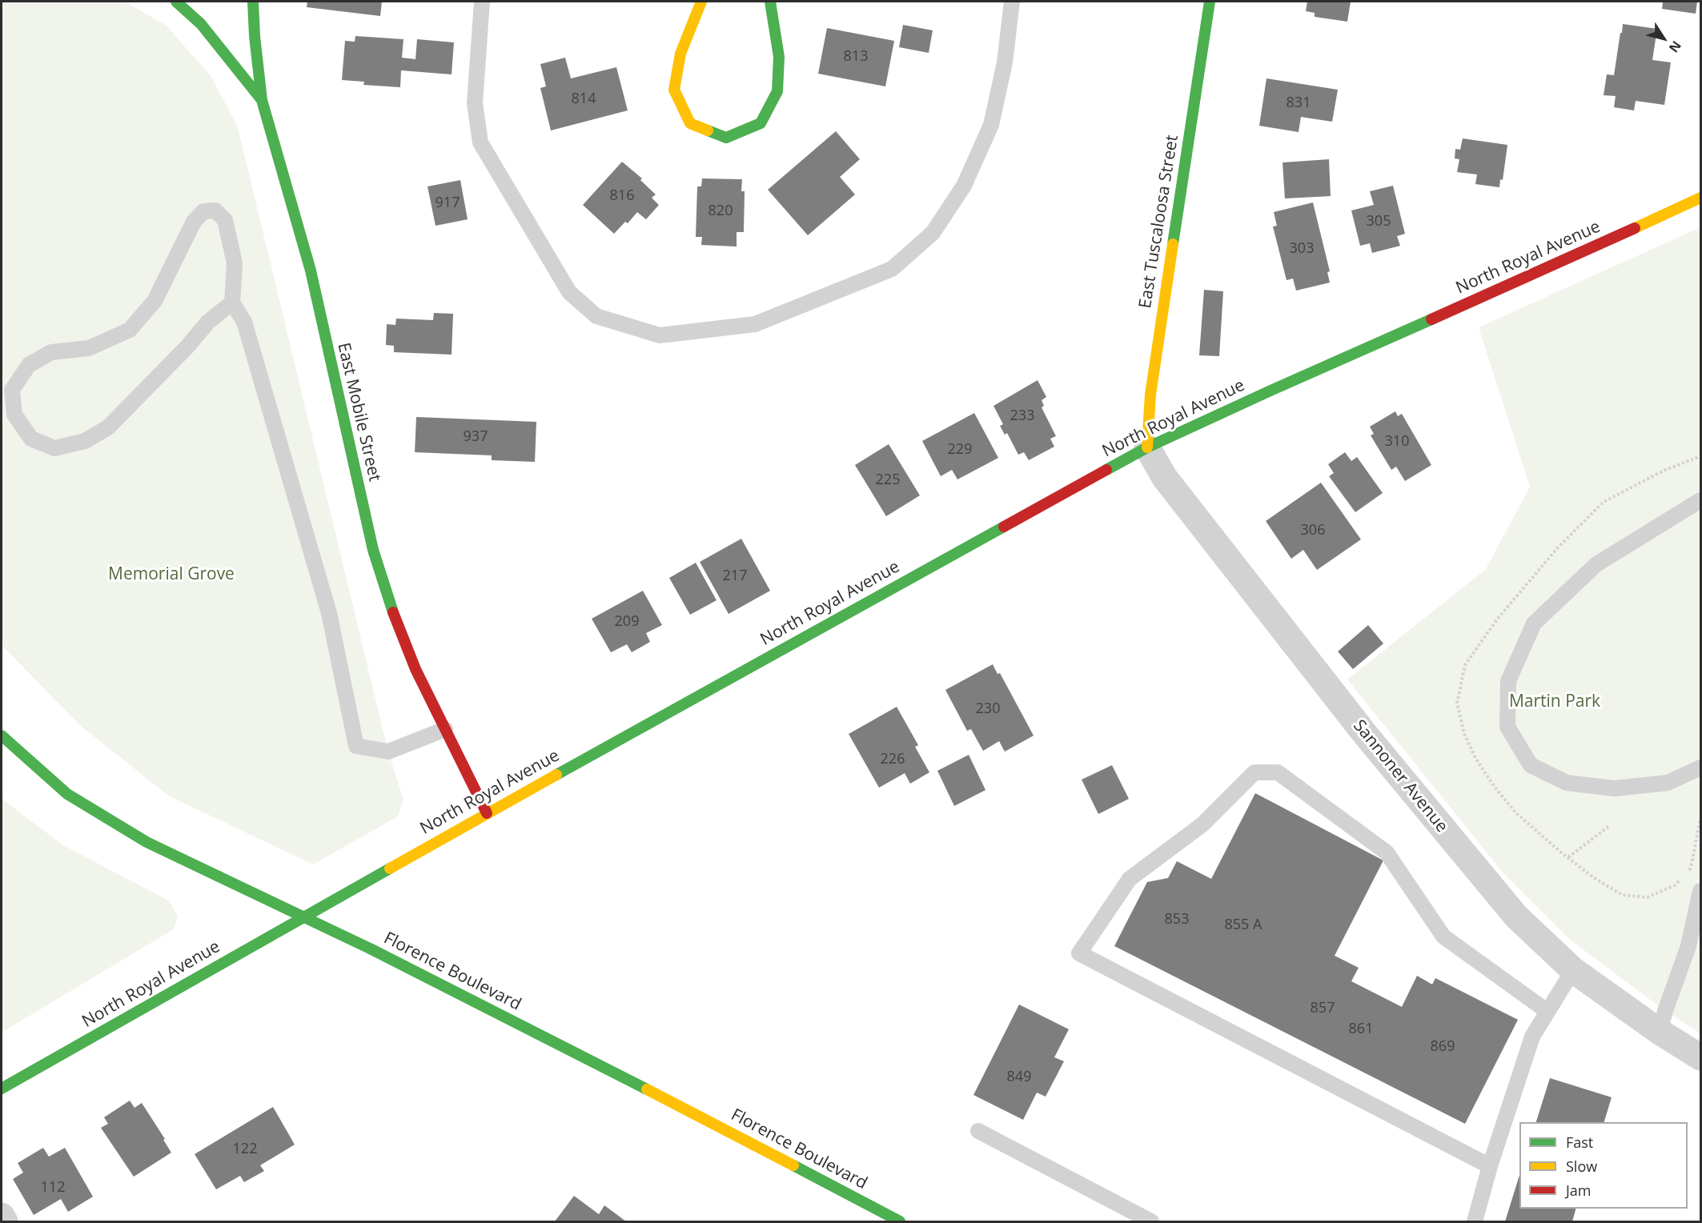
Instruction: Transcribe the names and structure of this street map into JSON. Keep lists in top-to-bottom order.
{
  "streets": {
    "main road": [
      "East Tuscaloosa Street",
      "North Royal Avenue",
      "East Mobile Street",
      "Florence Boulevard"
    ],
    "street": ["Sannoner Avenue"]
  },
  "crossings": [
    ["East Tuscaloosa Street", "North Royal Avenue"],
    ["East Tuscaloosa Street", "Sannoner Avenue"],
    ["North Royal Avenue", "East Mobile Street"],
    ["North Royal Avenue", "Sannoner Avenue"]
  ],
  "parks": ["Memorial Grove", "Martin Park"],
  "house_numbers": [
    "813",
    "814",
    "831",
    "816",
    "917",
    "820",
    "305",
    "303",
    "233",
    "937",
    "310",
    "229",
    "225",
    "306",
    "217",
    "209",
    "230",
    "226",
    "853",
    "855 A",
    "857",
    "861",
    "869",
    "849",
    "122",
    "112"
  ],
  "legend": ["Fast", "Slow", "Jam"],
  "north": "bottom right"
}
